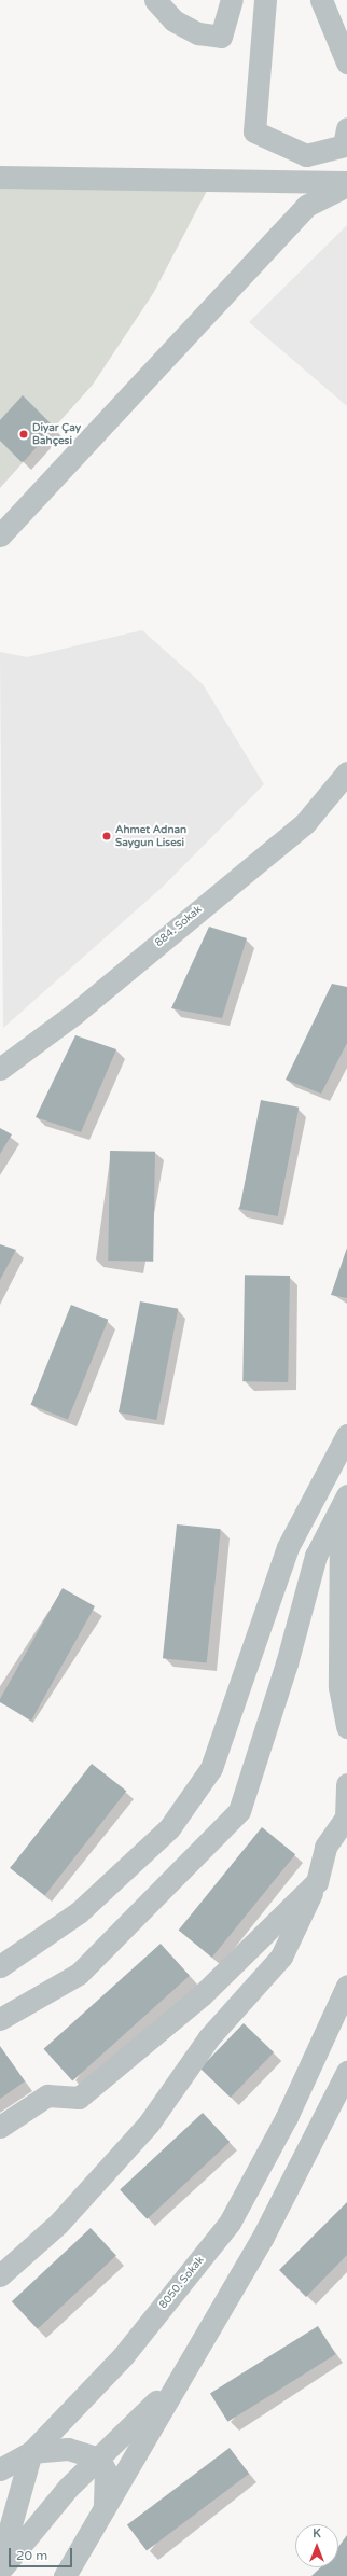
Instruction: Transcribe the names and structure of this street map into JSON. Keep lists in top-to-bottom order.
{
  "streets": {
    "street": ["884. Sokak", "8050. Sokak"]
  },
  "places": ["Diyar Çay Bahçesi", "Ahmet Adnan Saygun Lisesi"],
  "scale_bar": "20 m",
  "north": "top"
}
